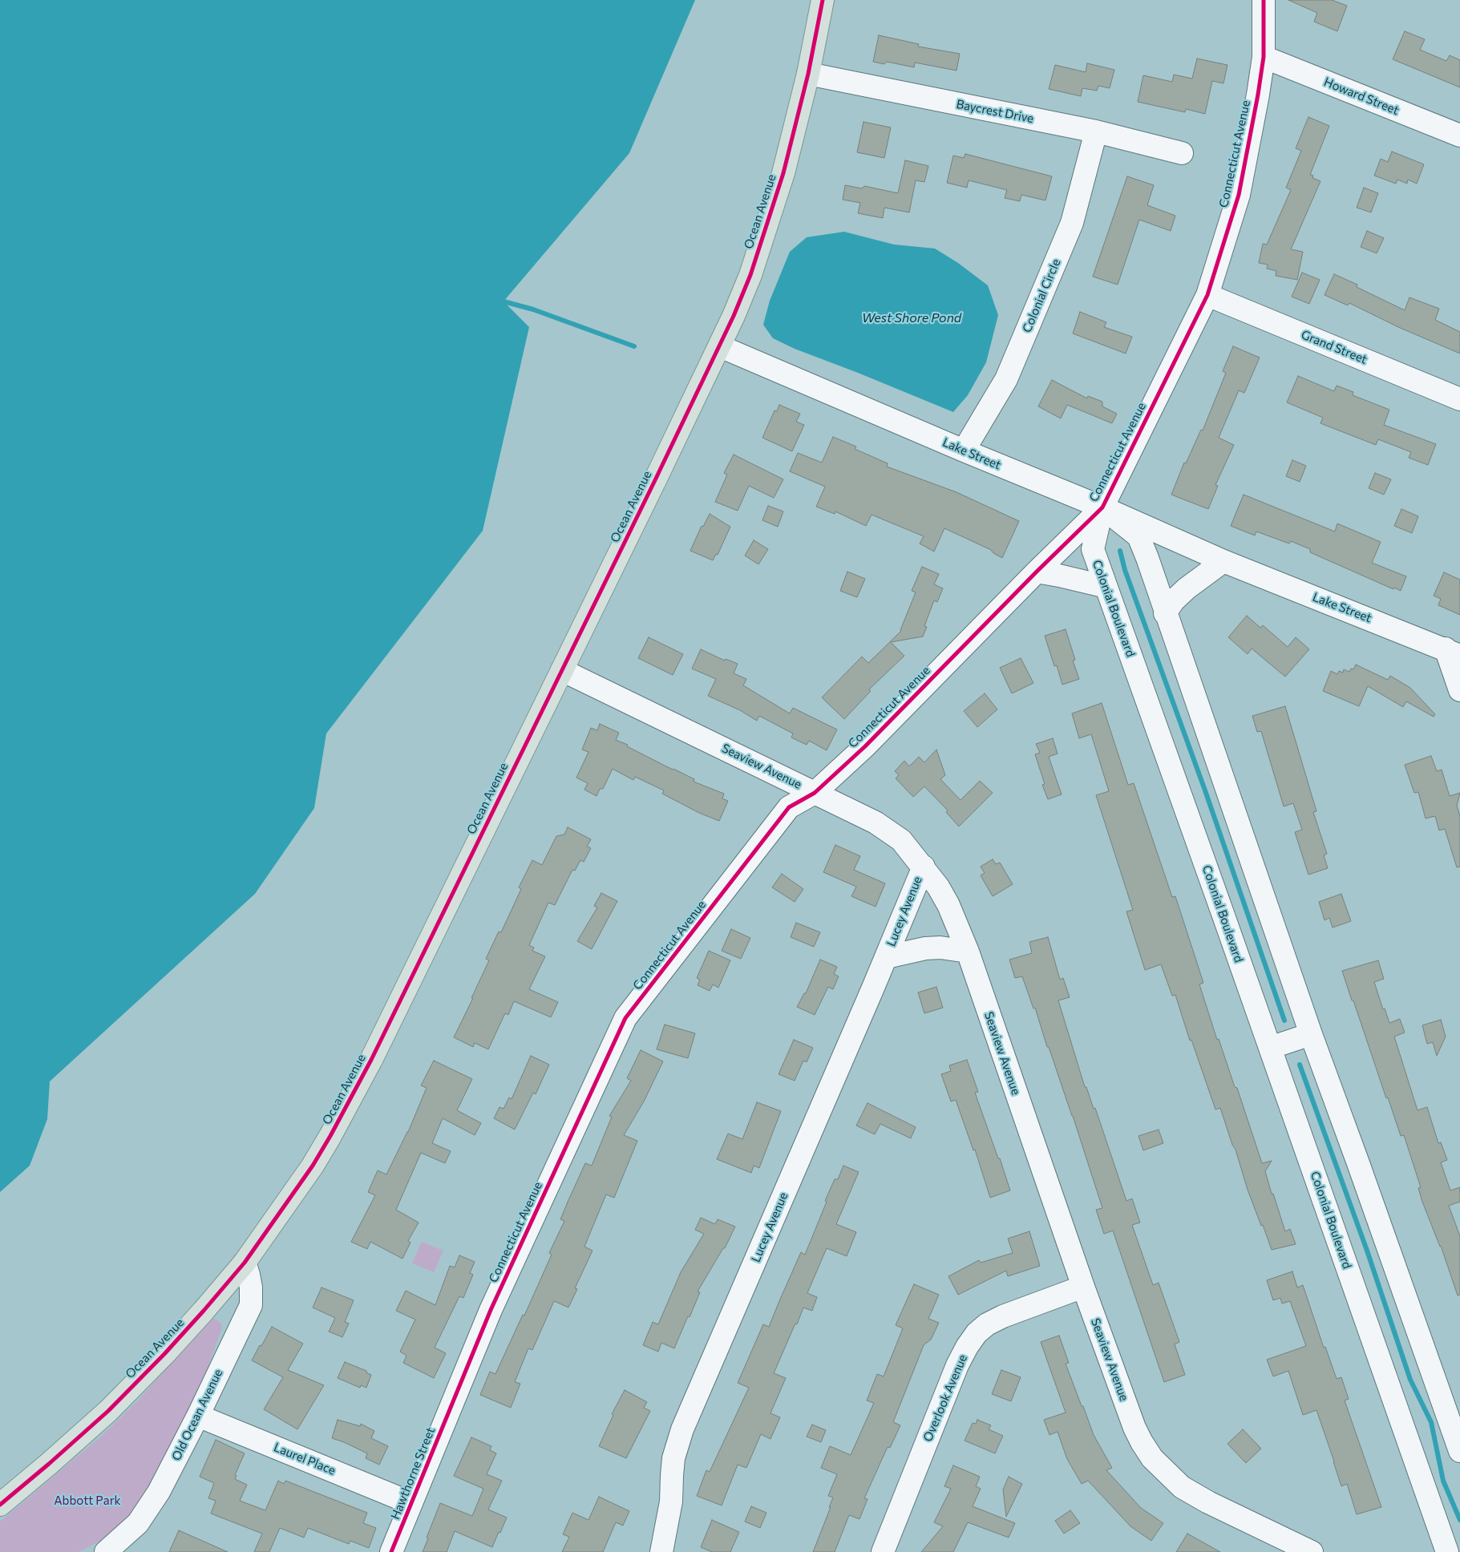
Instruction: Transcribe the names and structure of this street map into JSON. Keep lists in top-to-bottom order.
{
  "streets": {
    "main road": ["Ocean Avenue"],
    "street": [
      "Howard Street",
      "Baycrest Drive",
      "Connecticut Avenue",
      "Colonial Circle",
      "Grand Street",
      "Lake Street",
      "Colonial Boulevard",
      "Seaview Avenue",
      "Lucey Avenue",
      "Overlook Avenue",
      "Old Ocean Avenue",
      "Laurel Place",
      "Hawthorne Street"
    ]
  },
  "crossings": [
    ["Howard Street", "Connecticut Avenue"],
    ["Baycrest Drive", "Ocean Avenue"],
    ["Baycrest Drive", "Colonial Circle"],
    ["Connecticut Avenue", "Grand Street"],
    ["Connecticut Avenue", "Lake Street"],
    ["Connecticut Avenue", "Colonial Boulevard"],
    ["Connecticut Avenue", "Seaview Avenue"],
    ["Connecticut Avenue", "Hawthorne Street"],
    ["Ocean Avenue", "Lake Street"],
    ["Ocean Avenue", "Seaview Avenue"],
    ["Ocean Avenue", "Old Ocean Avenue"],
    ["Colonial Circle", "Lake Street"],
    ["Lake Street", "Colonial Boulevard"],
    ["Seaview Avenue", "Lucey Avenue"],
    ["Seaview Avenue", "Overlook Avenue"],
    ["Old Ocean Avenue", "Laurel Place"],
    ["Laurel Place", "Hawthorne Street"]
  ],
  "water": ["West Shore Pond"],
  "parks": ["Abbott Park"]
}
